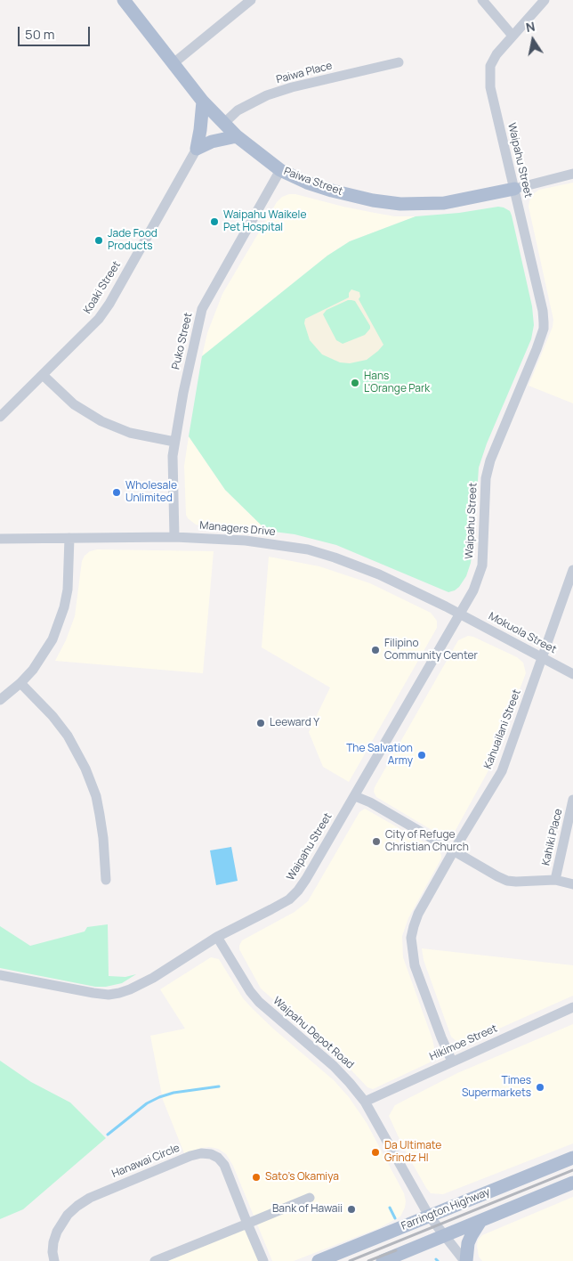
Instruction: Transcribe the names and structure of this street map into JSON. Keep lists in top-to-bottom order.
{
  "streets": {
    "main road": ["Paiwa Street", "Farrington Highway"],
    "street": [
      "Paiwa Place",
      "Waipahu Street",
      "Koaki Street",
      "Puko Street",
      "Managers Drive",
      "Mokuola Street",
      "Kahuailani Street",
      "Kahiki Place",
      "Waipahu Depot Road",
      "Hikimoe Street",
      "Hanawai Circle"
    ]
  },
  "crossings": [
    ["Paiwa Place", "Paiwa Street"],
    ["Waipahu Street", "Paiwa Street"],
    ["Waipahu Street", "Managers Drive"],
    ["Waipahu Street", "Mokuola Street"],
    ["Waipahu Street", "Waipahu Depot Road"],
    ["Paiwa Street", "Puko Street"],
    ["Puko Street", "Managers Drive"],
    ["Managers Drive", "Mokuola Street"],
    ["Mokuola Street", "Kahuailani Street"],
    ["Kahuailani Street", "Hikimoe Street"],
    ["Waipahu Depot Road", "Hikimoe Street"],
    ["Waipahu Depot Road", "Farrington Highway"]
  ],
  "places": [
    "Waipahu Waikele Pet Hospital",
    "Jade Food Products",
    "Hans L'Orange Park",
    "Wholesale Unlimited",
    "Filipino Community Center",
    "Leeward Y",
    "The Salvation Army",
    "City of Refuge Christian Church",
    "Times Supermarkets",
    "Da Ultimate Grindz HI",
    "Sato’s Okamiya",
    "Bank of Hawaii"
  ],
  "scale_bar": "50 m",
  "north": "top"
}
